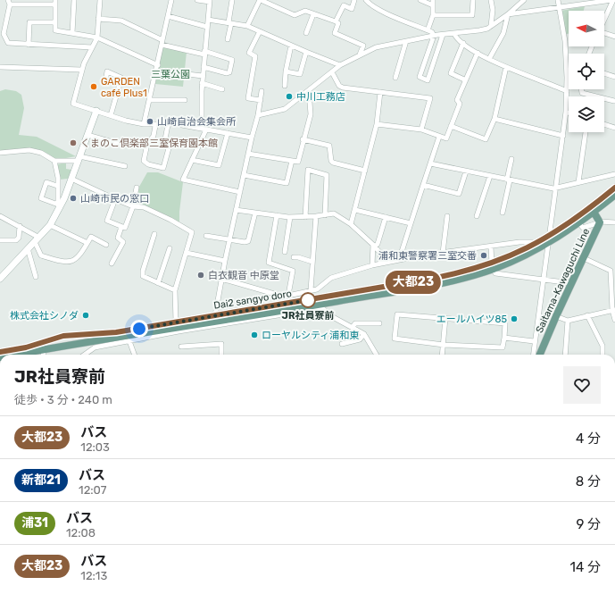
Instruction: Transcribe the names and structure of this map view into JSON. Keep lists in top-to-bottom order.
{
  "streets": {
    "main road": ["Saitama-Kawaguchi Line", "Dai2 sangyo doro"]
  },
  "crossings": [
    ["Saitama-Kawaguchi Line", "Dai2 sangyo doro"]
  ],
  "parks": ["三葉公園"],
  "places": [
    "GARDEN café Plus1",
    "中川工務店",
    "山崎自治会集会所",
    "くまのこ倶楽部三室保育園本館",
    "山崎市民の窓口",
    "浦和東警察署三室交番",
    "白衣観音 中原堂",
    "JR社員寮前",
    "株式会社シノダ",
    "エールハイツ85",
    "ローヤルシティ浦和東"
  ],
  "lines": ["bus line 大都23"],
  "north": "left",
  "page": {
    "on_map": "大都23",
    "heading": ["JR社員寮前", "徒歩 · 3 分 · 240 m"],
    "list": [
      {
        "mark": "大都23",
        "name": "バス",
        "note": "12:03",
        "value": "4 分"
      },
      {
        "mark": "新都21",
        "name": "バス",
        "note": "12:07",
        "value": "8 分"
      },
      {
        "mark": "浦31",
        "name": "バス",
        "note": "12:08",
        "value": "9 分"
      },
      {
        "mark": "大都23",
        "name": "バス",
        "note": "12:13",
        "value": "14 分"
      }
    ]
  }
}
